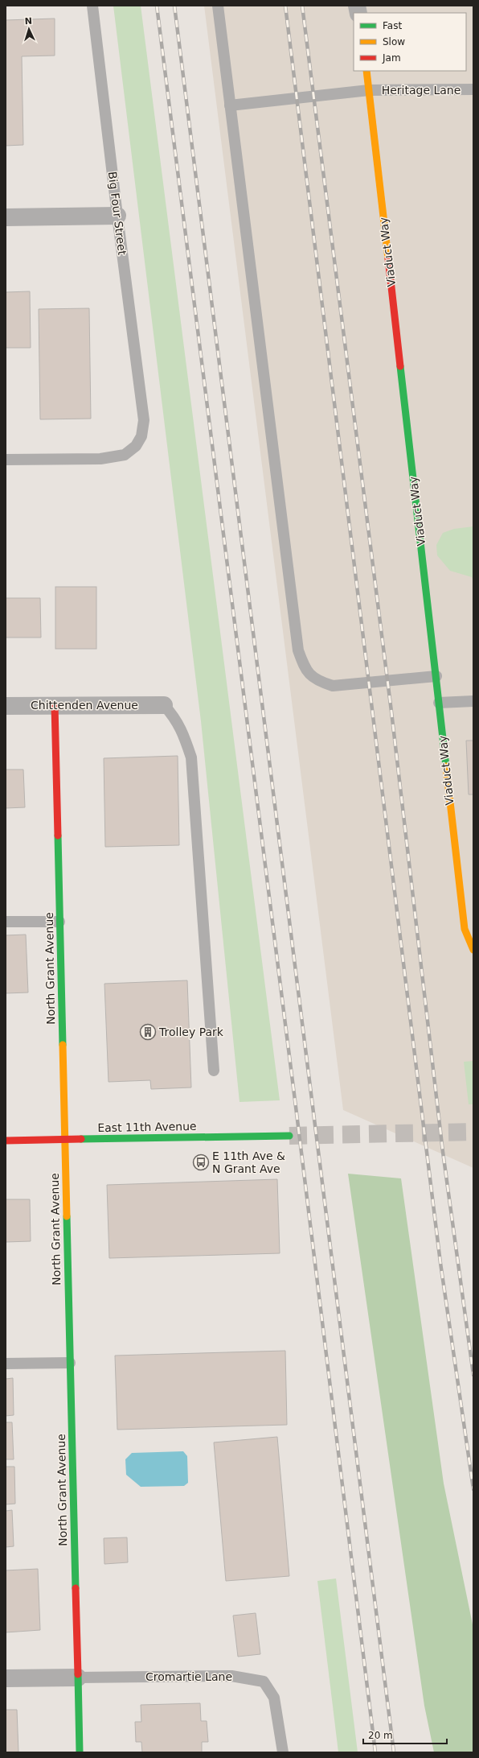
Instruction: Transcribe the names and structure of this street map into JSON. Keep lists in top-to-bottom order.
{
  "streets": {
    "street": [
      "Viaduct Way",
      "Chittenden Avenue",
      "North Grant Avenue",
      "East 11th Avenue"
    ],
    "lane": ["Heritage Lane", "Big Four Street", "Cromartie Lane"]
  },
  "crossings": [
    ["Heritage Lane", "Viaduct Way"],
    ["Chittenden Avenue", "North Grant Avenue"],
    ["North Grant Avenue", "East 11th Avenue"],
    ["North Grant Avenue", "Cromartie Lane"]
  ],
  "places": {
    "building": ["Trolley Park"],
    "bus stop": ["E 11th Ave & N Grant Ave"]
  },
  "legend": ["Fast", "Slow", "Jam"],
  "scale_bar": "20 m",
  "north": "top"
}
